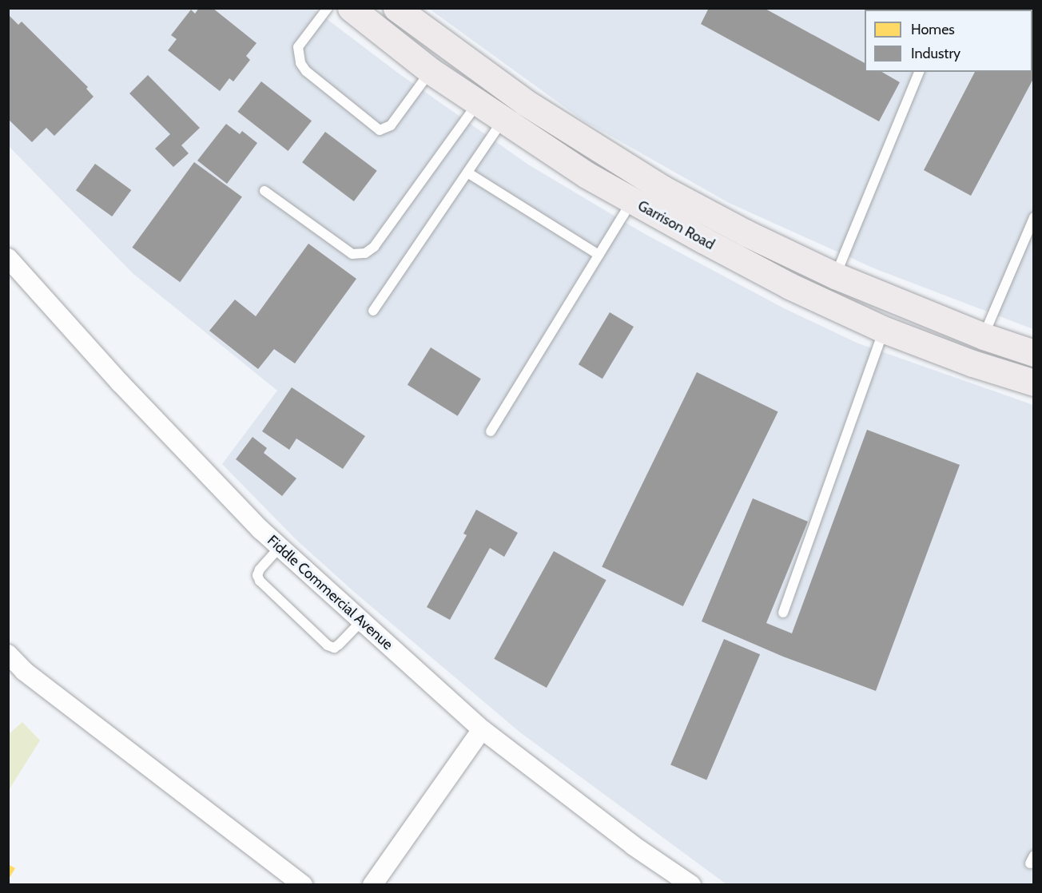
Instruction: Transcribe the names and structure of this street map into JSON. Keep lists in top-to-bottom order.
{
  "streets": {
    "main road": ["Garrison Road"],
    "street": ["Fiddle Commercial Avenue"]
  },
  "legend": ["Homes", "Industry"]
}
